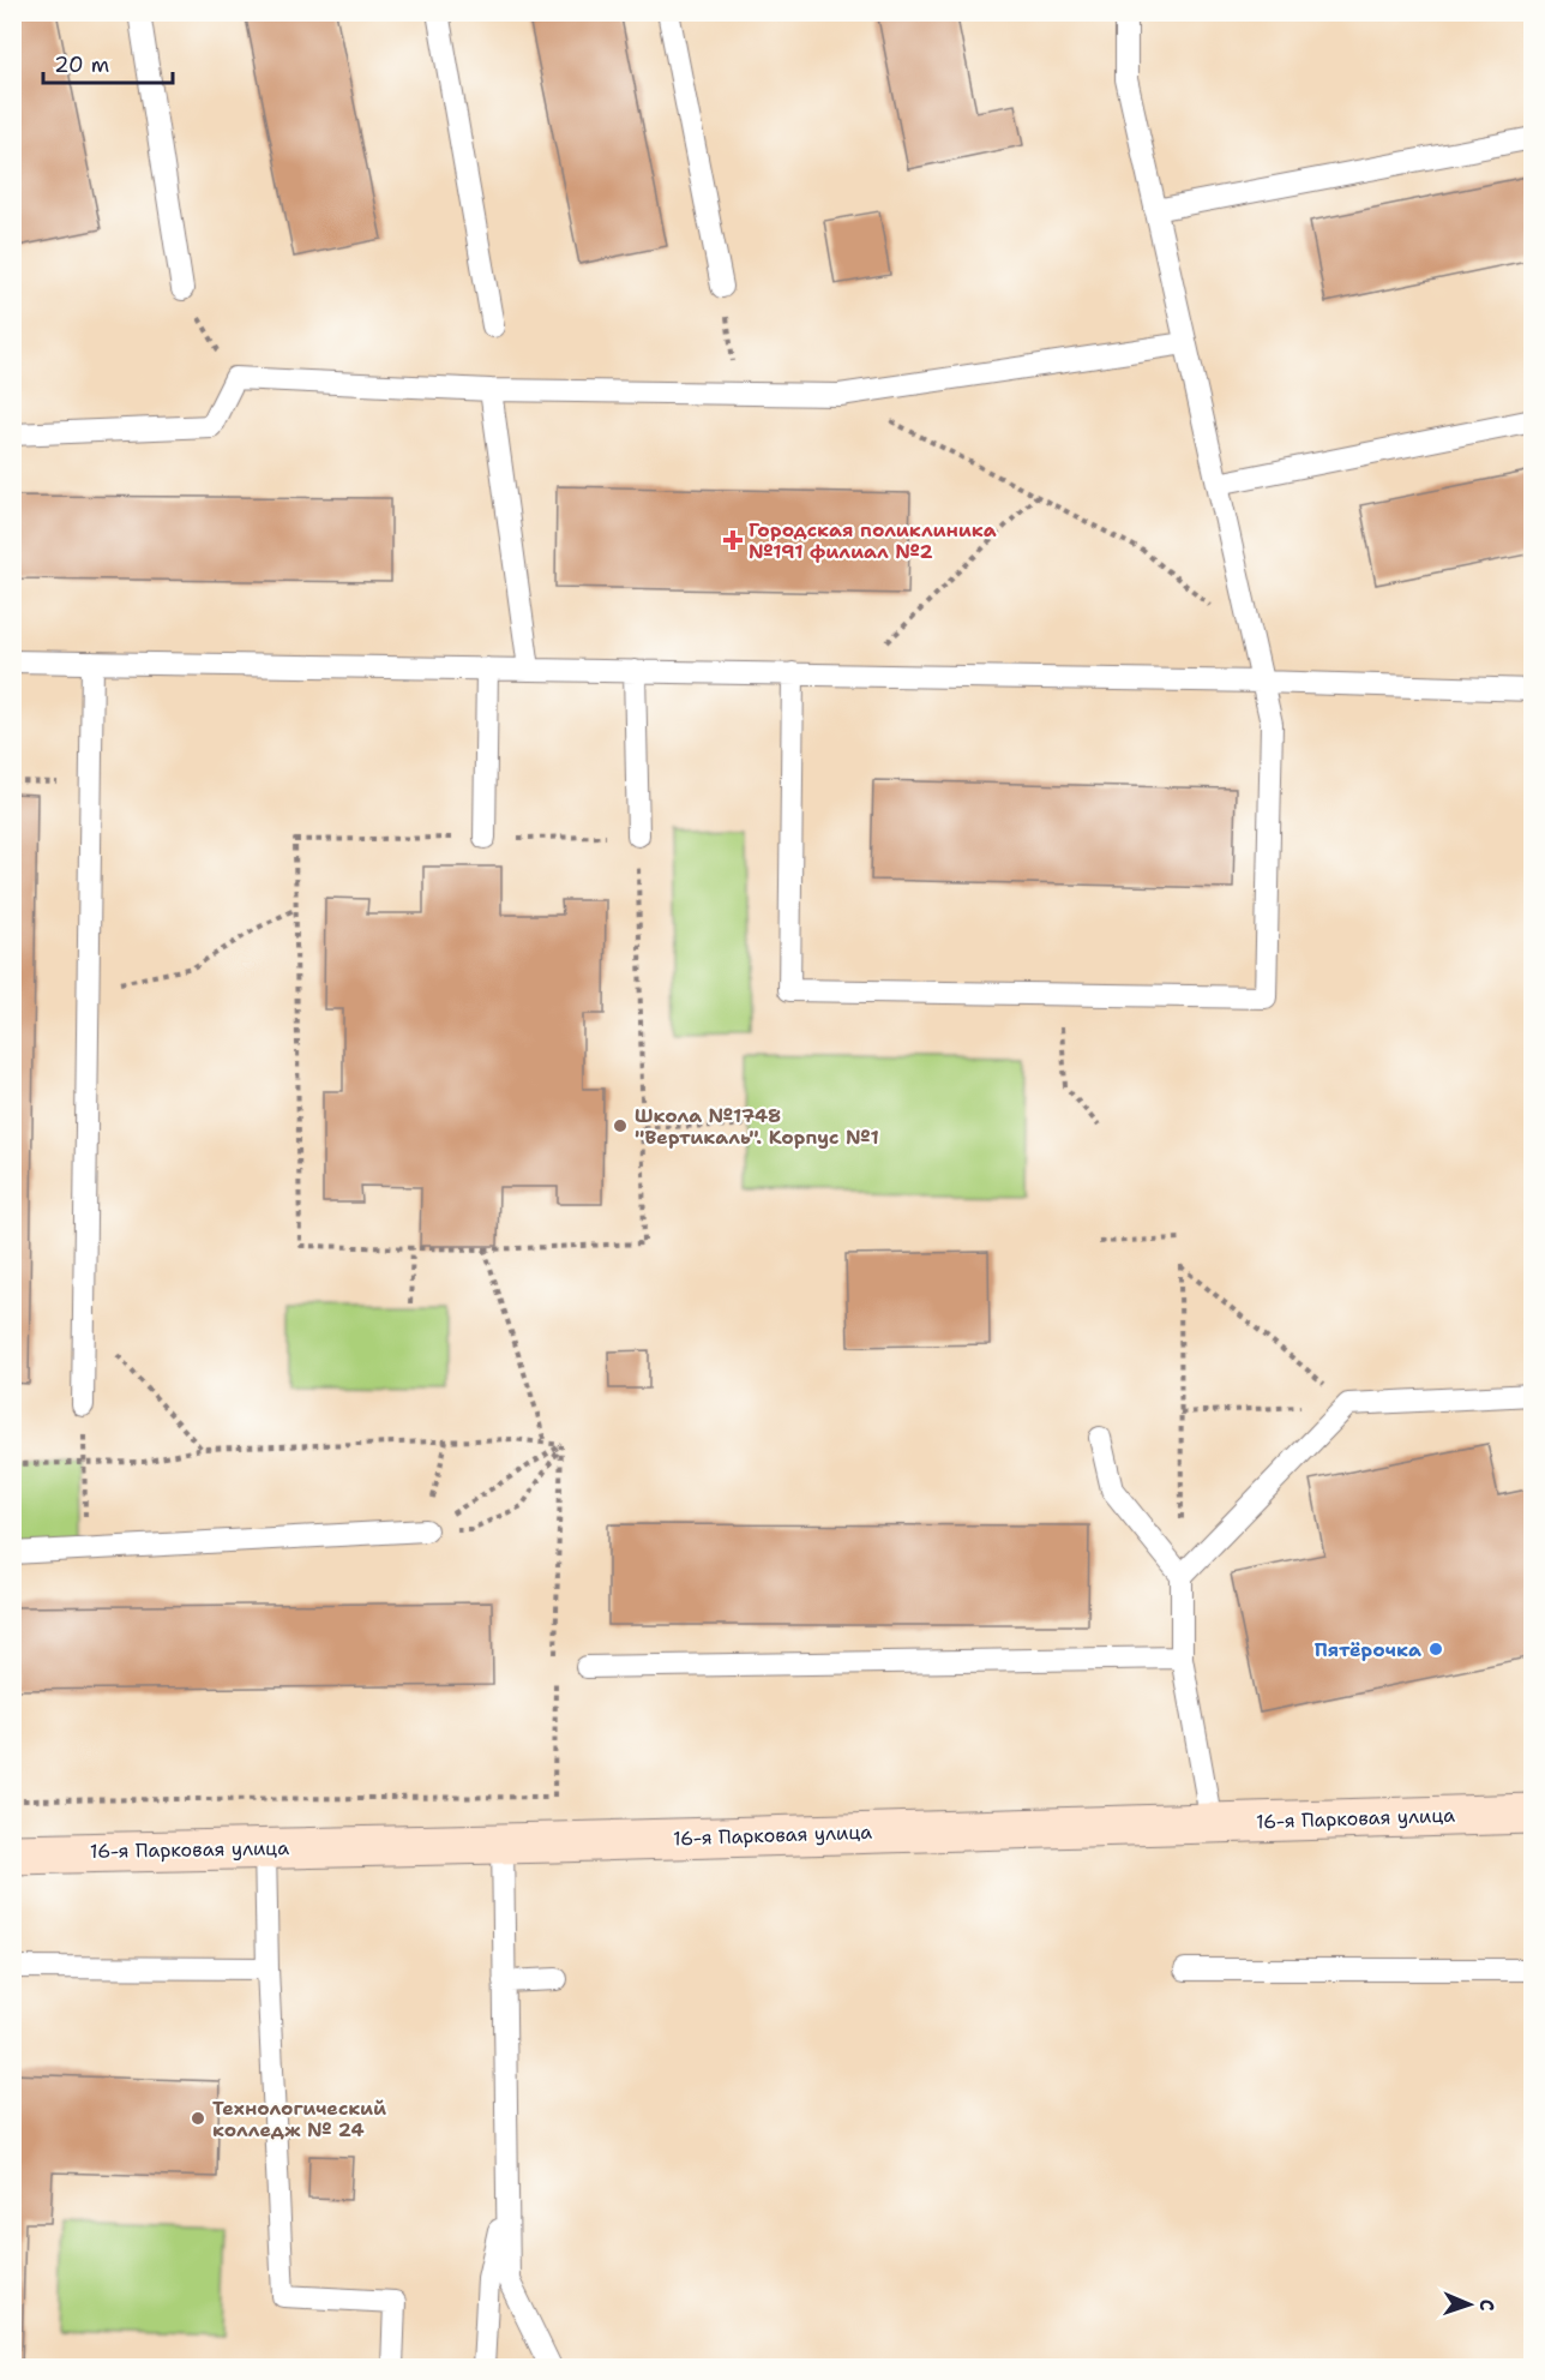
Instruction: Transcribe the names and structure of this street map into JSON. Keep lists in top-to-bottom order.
{
  "streets": {
    "main road": ["16-я Парковая улица"]
  },
  "places": {
    "health": ["Городская поликлиника №191 филиал №2"],
    "other": ["Школа №1748 \"Вертикаль\". Корпус №1", "Пятёрочка", "Технологический колледж № 24"]
  },
  "scale_bar": "20 m",
  "north": "right"
}
